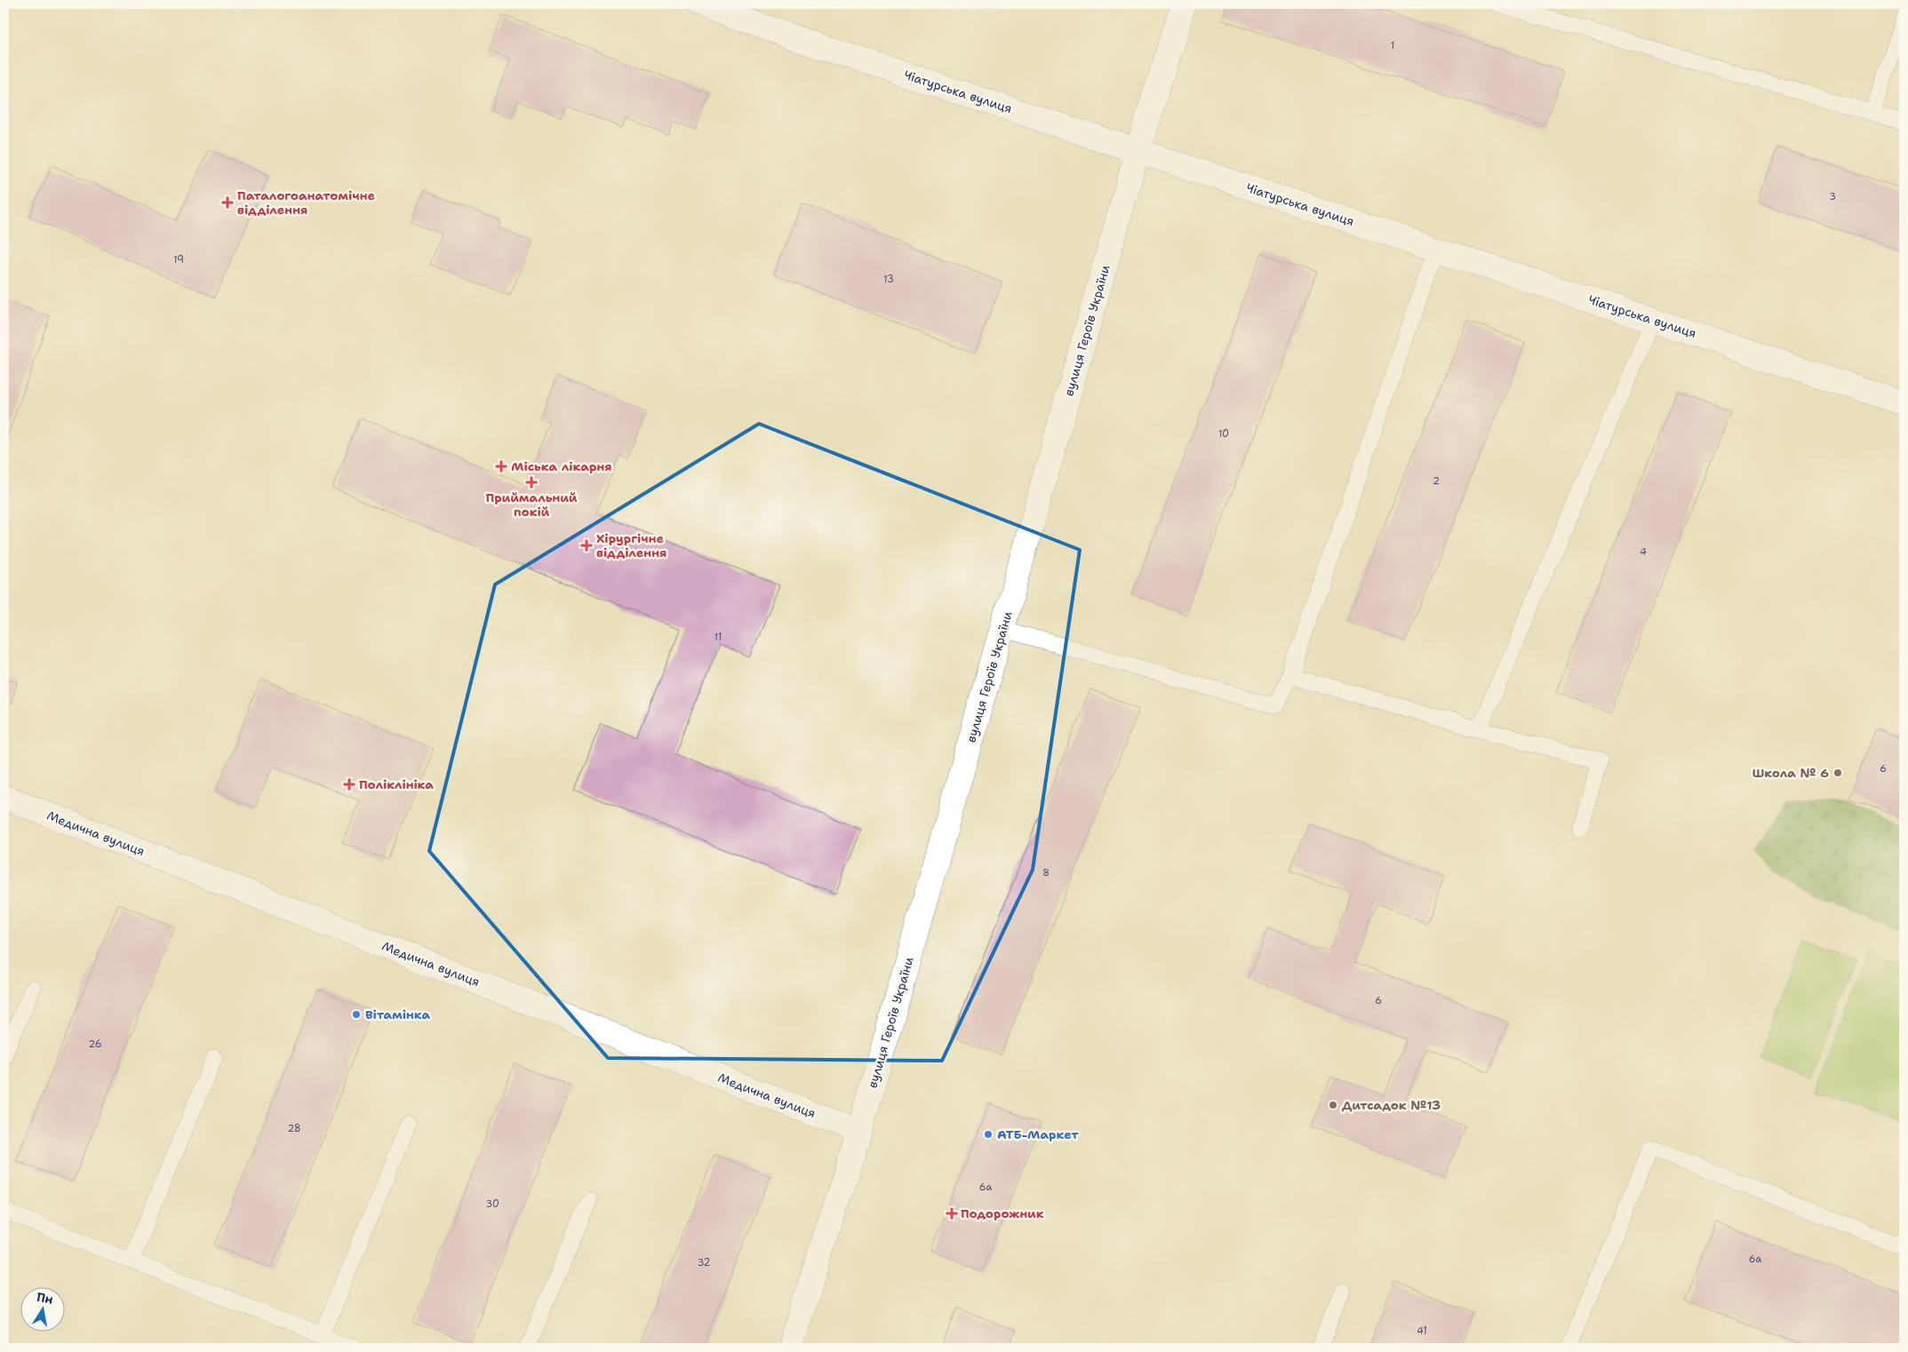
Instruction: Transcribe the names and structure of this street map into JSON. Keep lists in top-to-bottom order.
{
  "streets": {
    "street": ["Чіатурська вулиця", "вулиця Героїв України", "Медична вулиця"]
  },
  "crossings": [
    ["Чіатурська вулиця", "вулиця Героїв України"],
    ["вулиця Героїв України", "Медична вулиця"]
  ],
  "places": {
    "health": [
      "Паталогоанатомічне відділення",
      "Мiська лiкарня",
      "Приймальний покій",
      "Хірургічне відділення",
      "Поліклініка",
      "Подорожник"
    ],
    "other": [
      "Школа № 6",
      "Вітамінка",
      "Дитсадок №13",
      "АТБ-Маркет"
    ]
  },
  "house_numbers": [
    "1",
    "3",
    "19",
    "13",
    "10",
    "2",
    "4",
    "11",
    "6",
    "8",
    "6",
    "26",
    "28",
    "6а",
    "30",
    "6а",
    "32",
    "41"
  ],
  "north": "top"
}
